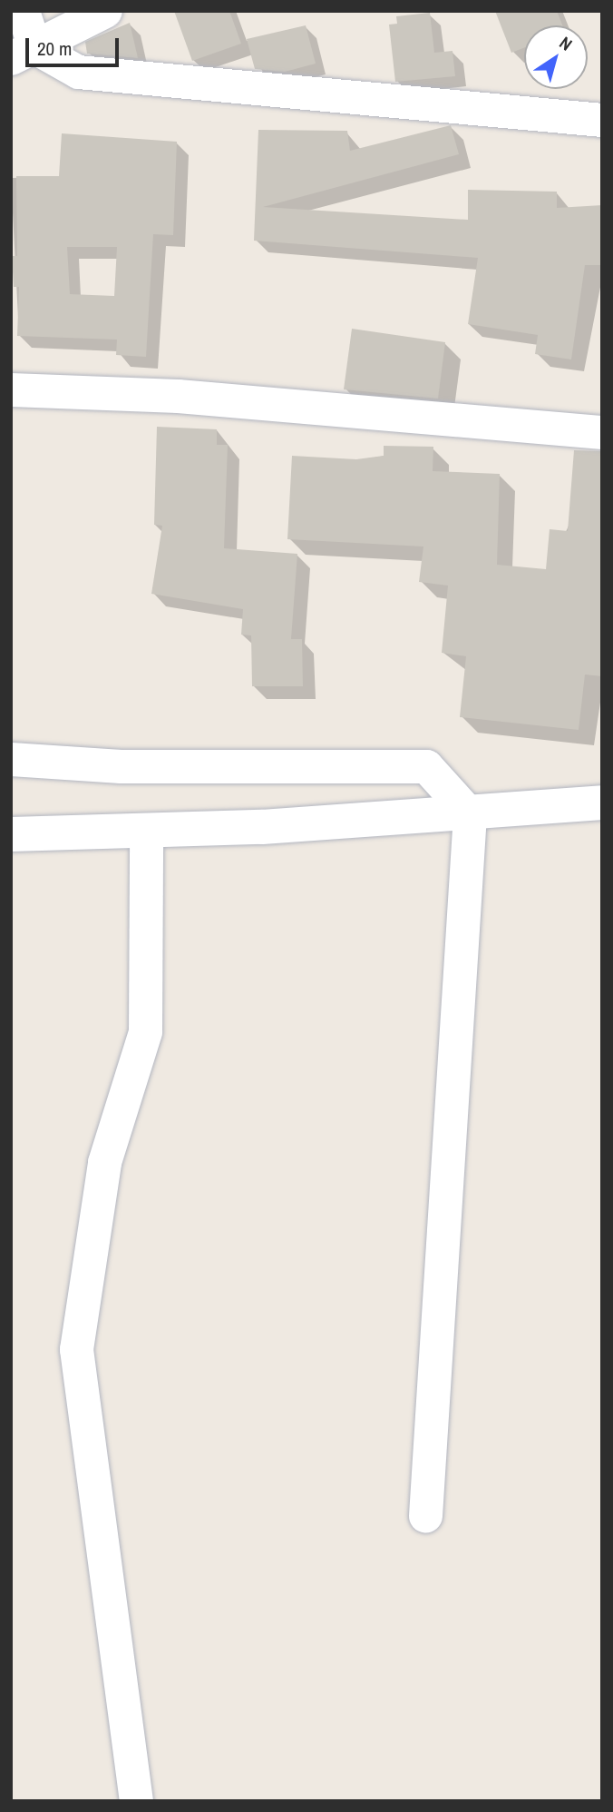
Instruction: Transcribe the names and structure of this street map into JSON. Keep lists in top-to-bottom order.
{
  "scale_bar": "20 m",
  "north": "top right"
}
